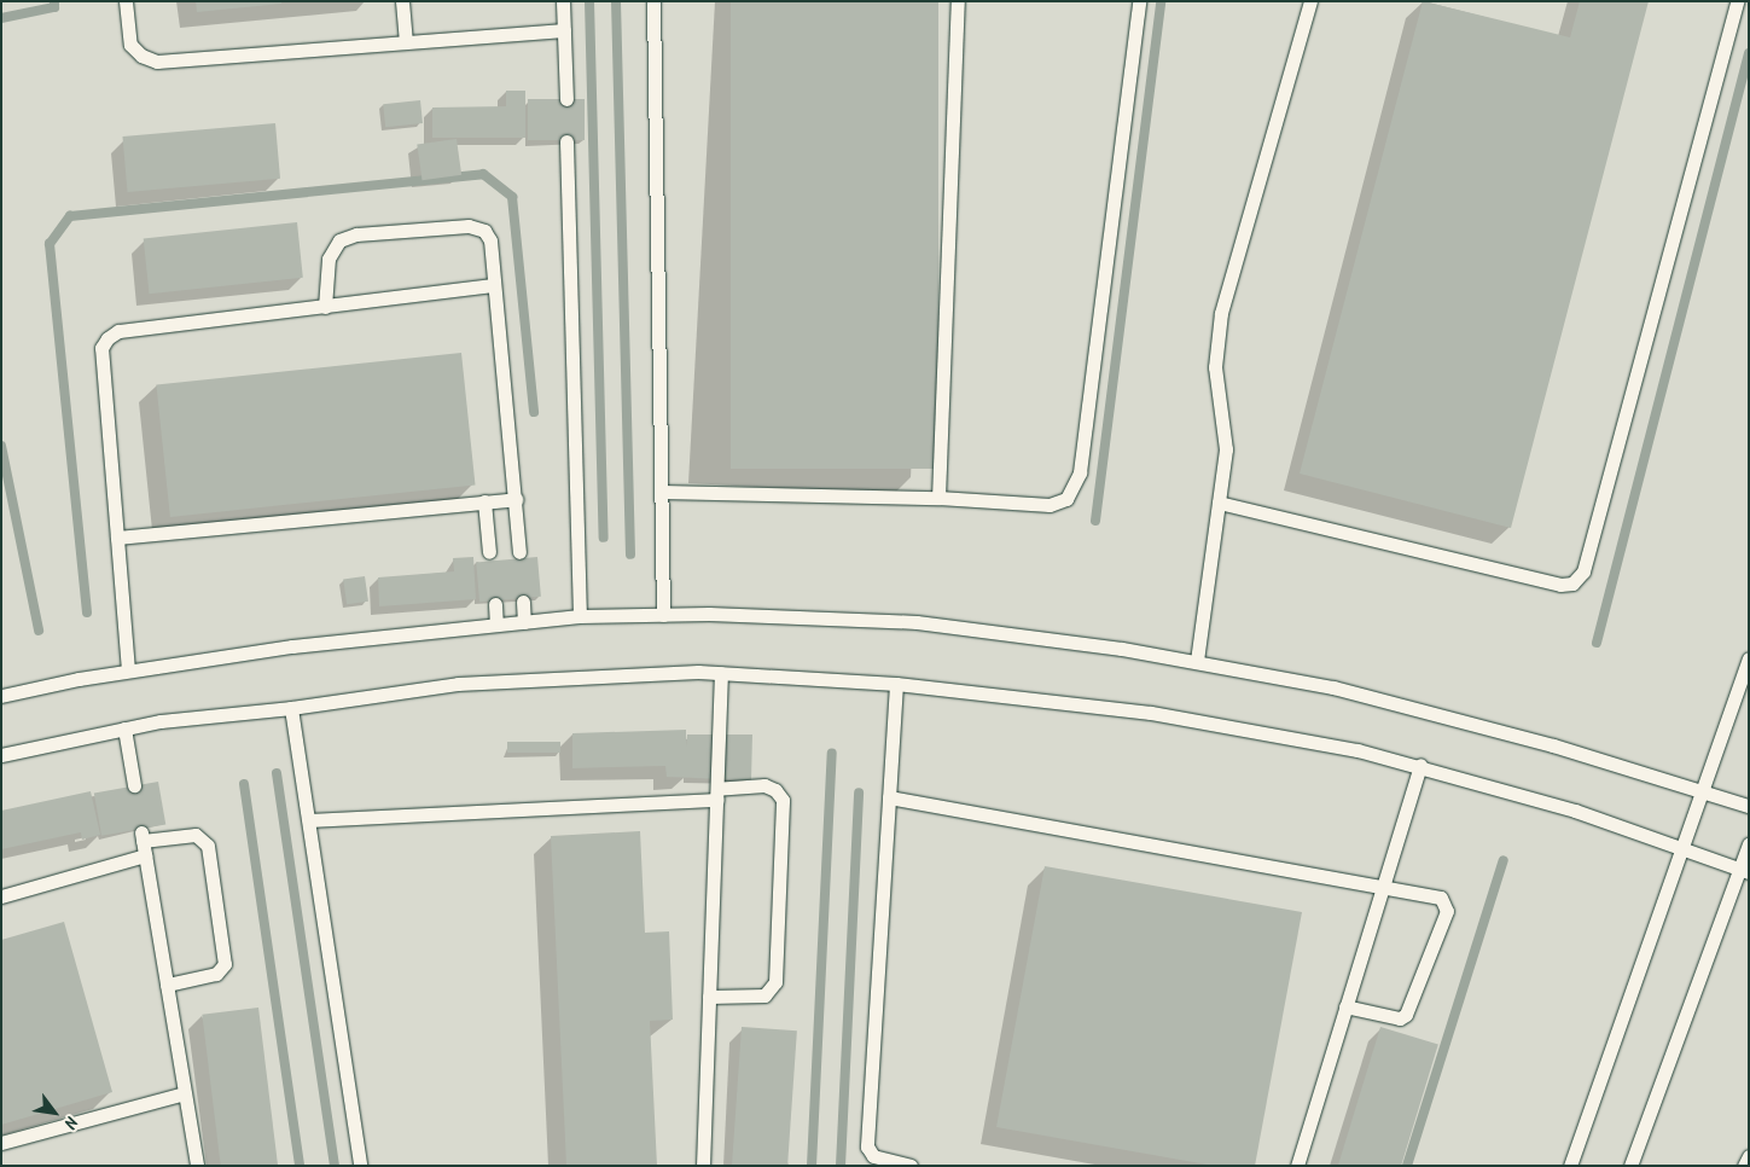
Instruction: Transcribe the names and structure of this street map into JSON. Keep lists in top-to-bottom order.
{
  "north": "bottom right"
}
